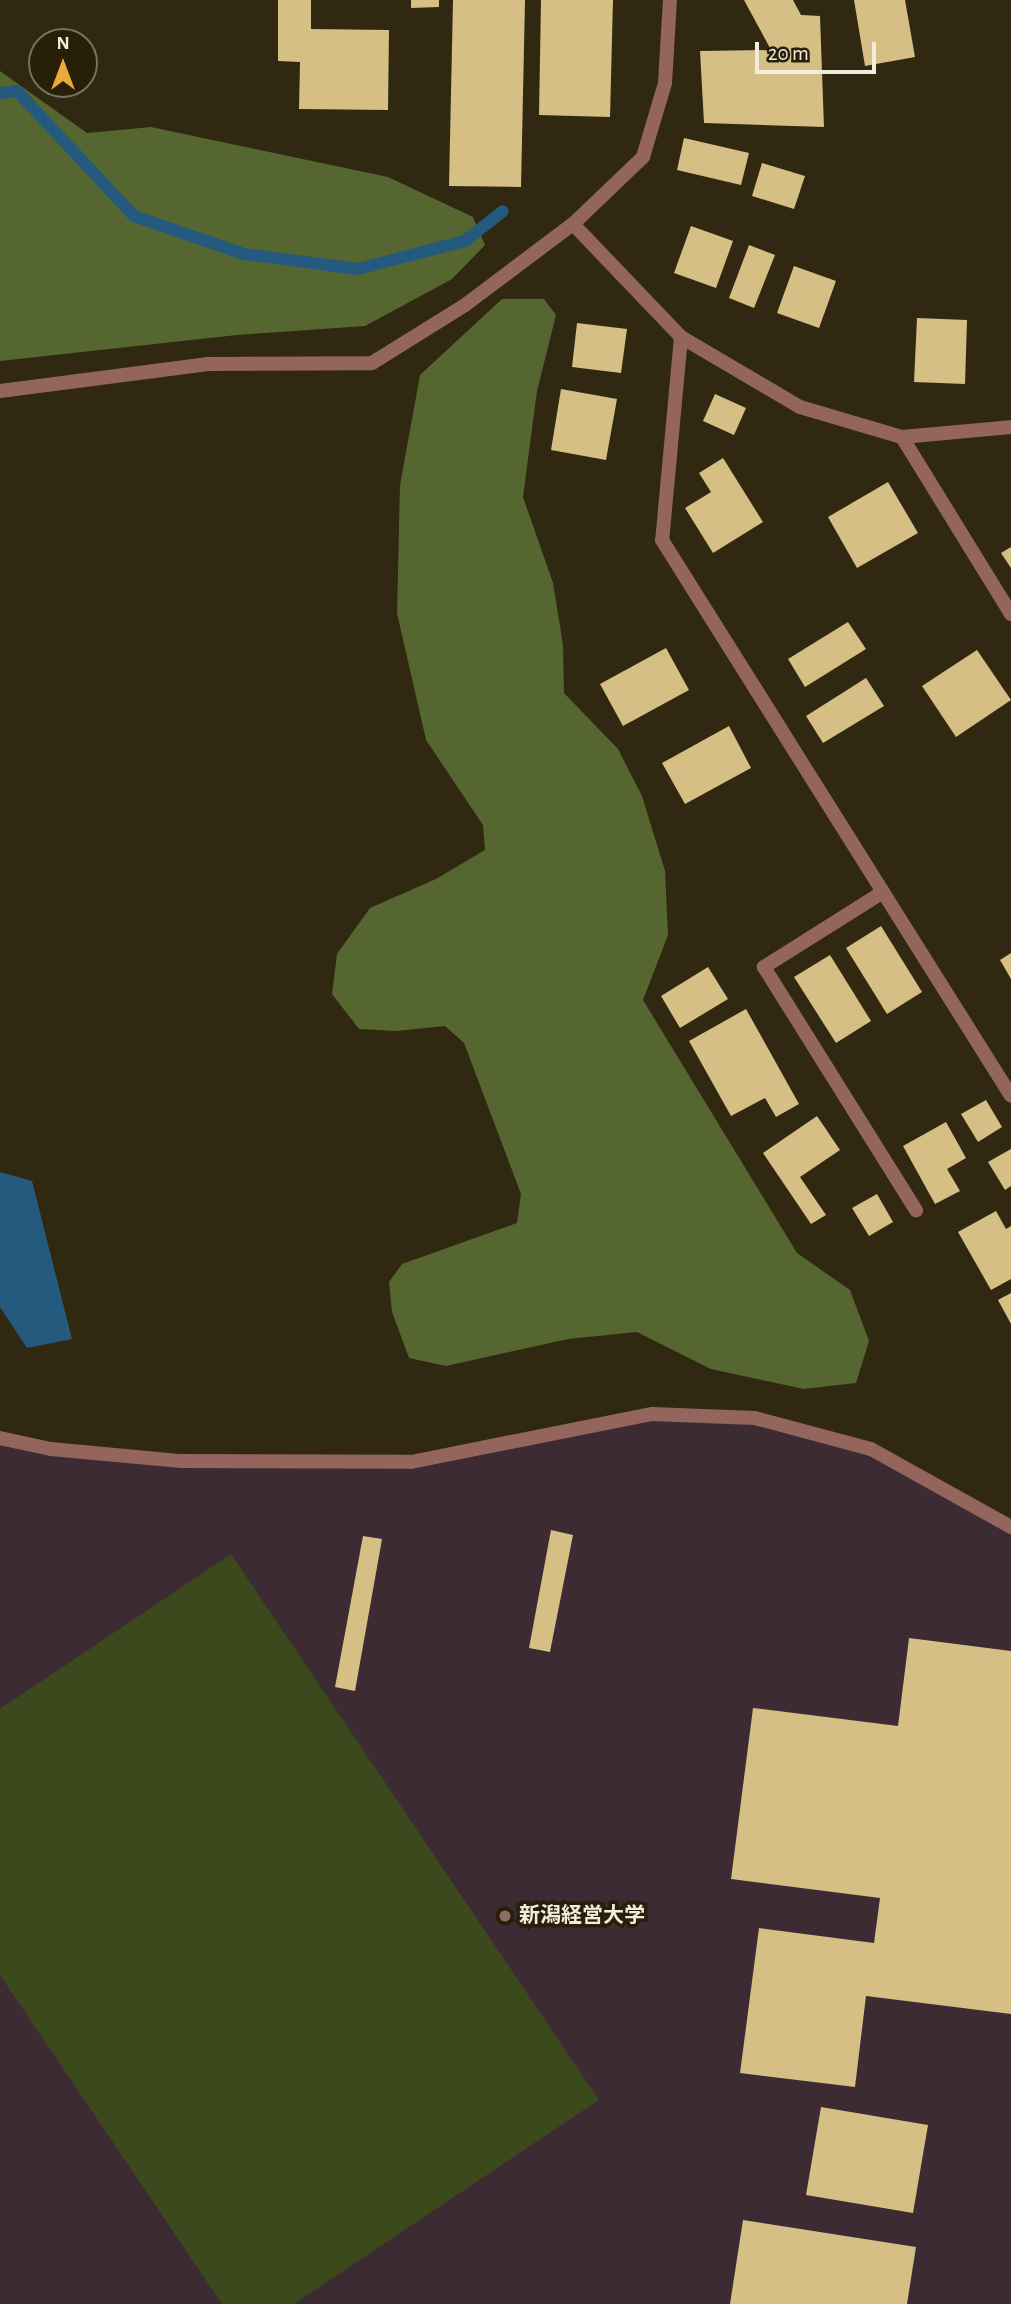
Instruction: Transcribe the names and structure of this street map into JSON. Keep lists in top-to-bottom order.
{
  "places": ["新潟経営大学"],
  "scale_bar": "20 m",
  "north": "top"
}
